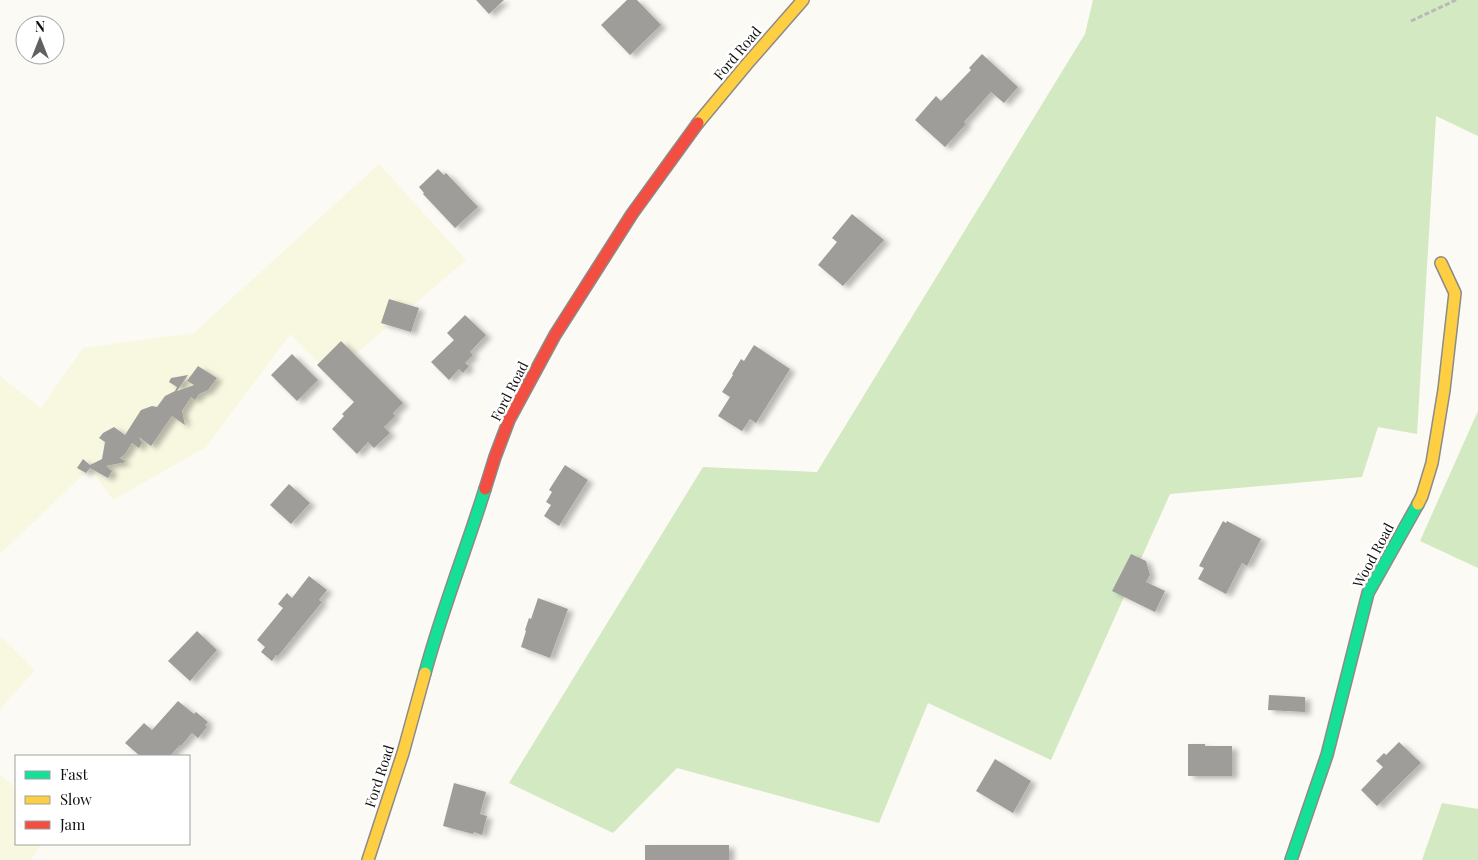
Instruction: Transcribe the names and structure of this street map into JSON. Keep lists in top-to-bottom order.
{
  "streets": {
    "street": ["Ford Road", "Wood Road"]
  },
  "legend": ["Fast", "Slow", "Jam"],
  "north": "top"
}
